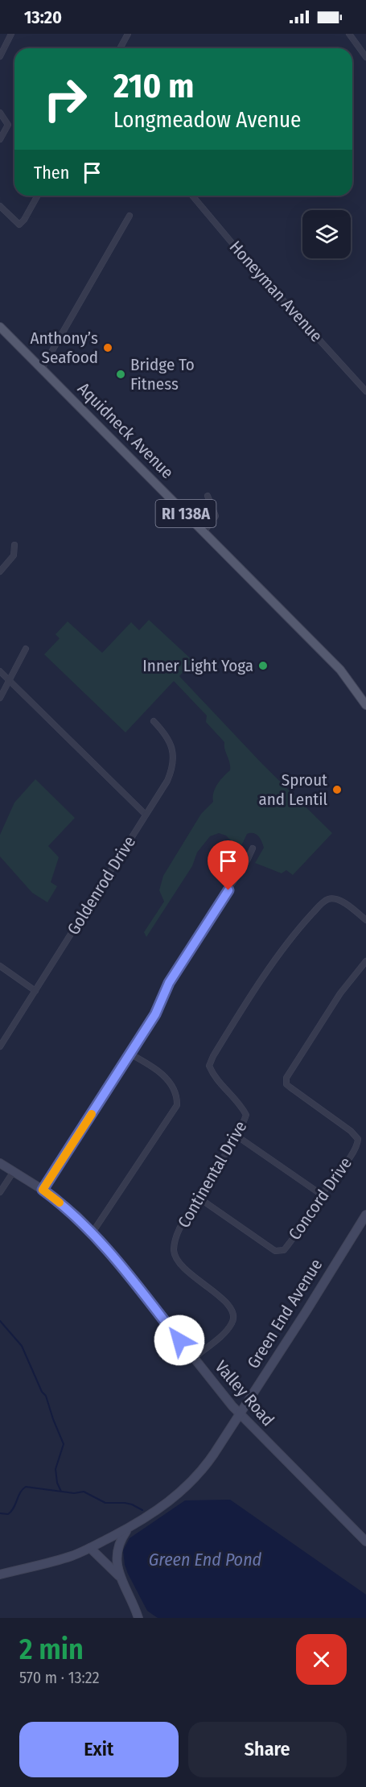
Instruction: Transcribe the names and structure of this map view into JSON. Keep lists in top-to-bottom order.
{
  "streets": {
    "main road": [
      "Aquidneck Avenue",
      "RI 138A",
      "Green End Avenue",
      "Valley Road"
    ],
    "street": [
      "Honeyman Avenue",
      "Goldenrod Drive",
      "Continental Drive",
      "Concord Drive"
    ]
  },
  "crossings": [
    ["Continental Drive", "Concord Drive"],
    ["Continental Drive", "Valley Road"],
    ["Green End Avenue", "Valley Road"]
  ],
  "water": ["Green End Pond"],
  "places": [
    "Anthony’s Seafood",
    "Bridge To Fitness",
    "Inner Light Yoga",
    "Sprout and Lentil"
  ],
  "page": {
    "status": "13:20",
    "turn": ["210 m", "Longmeadow Avenue"],
    "then": "Then",
    "heading": ["2 min", "570 m · 13:22"],
    "buttons": ["Exit", "Share"]
  }
}
